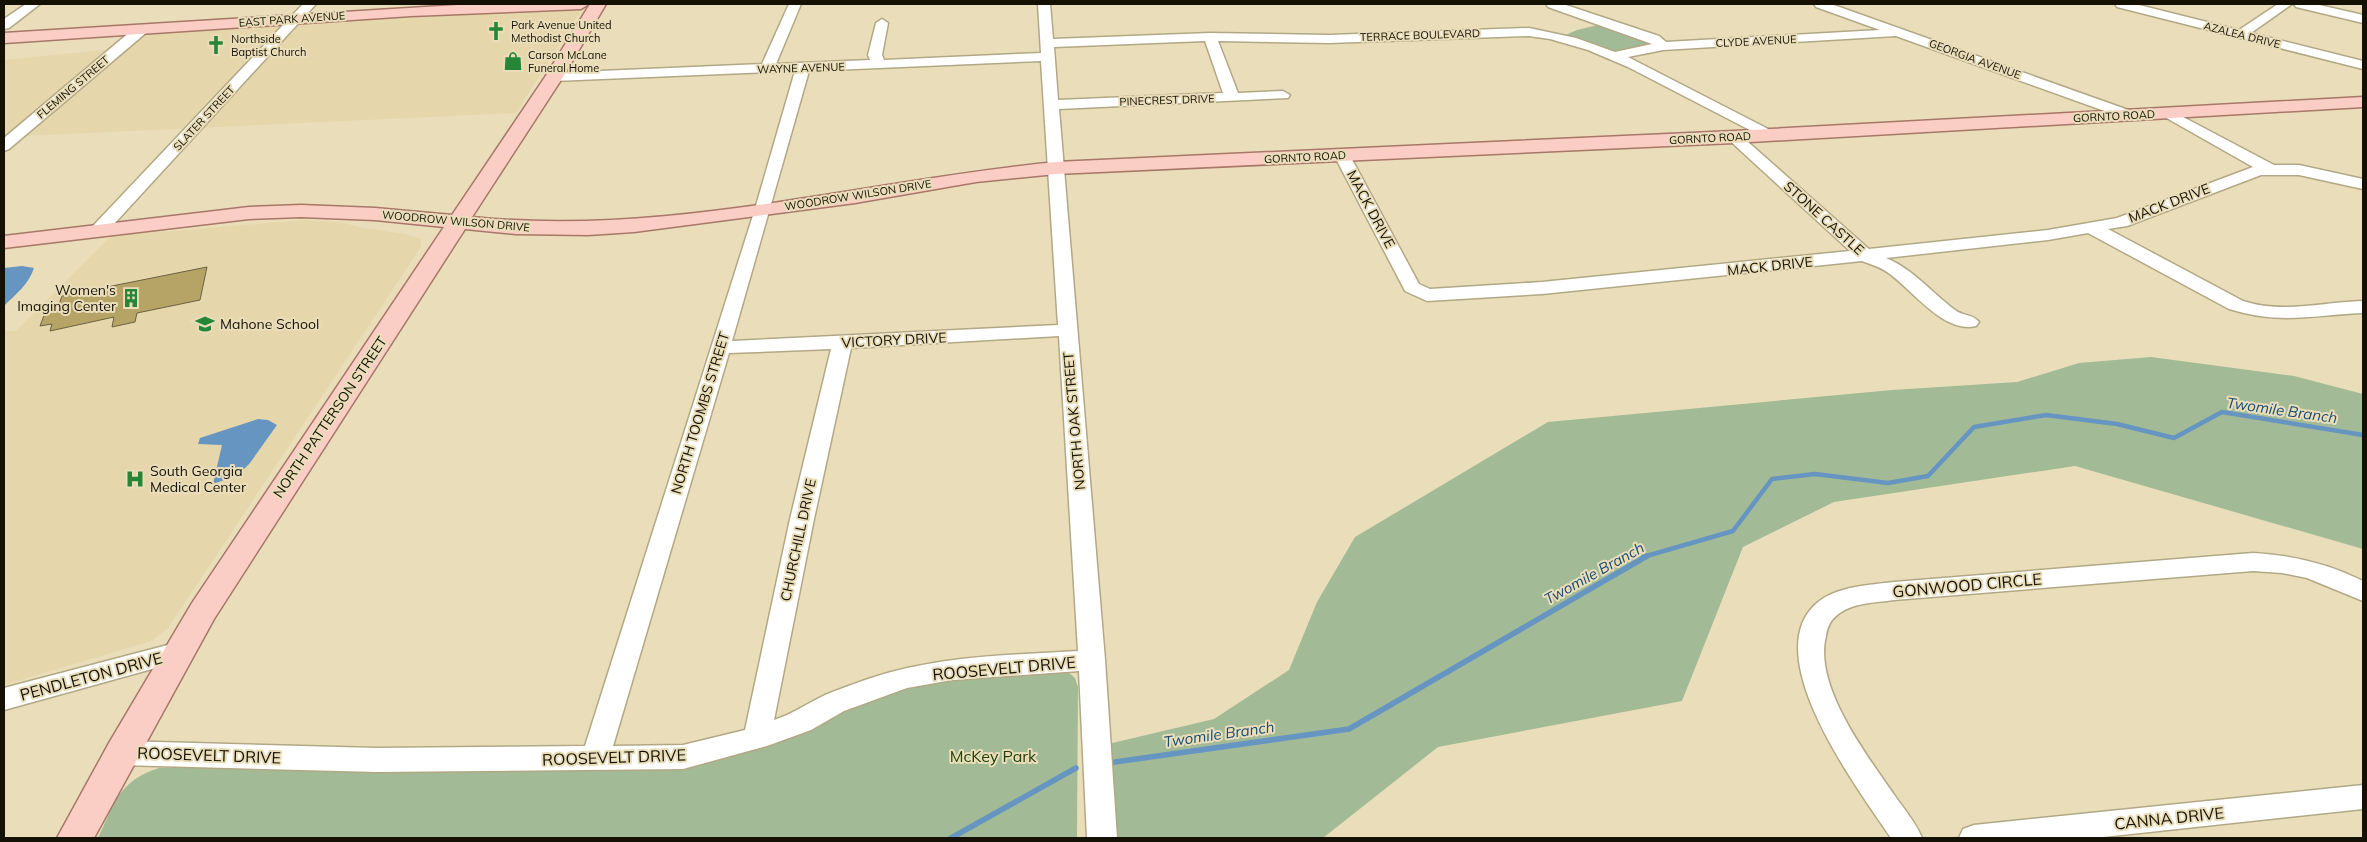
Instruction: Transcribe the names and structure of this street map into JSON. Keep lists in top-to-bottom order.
{
  "streets": {
    "main road": [
      "EAST PARK AVENUE",
      "GORNTO ROAD",
      "WOODROW WILSON DRIVE",
      "NORTH PATTERSON STREET"
    ],
    "street": [
      "TERRACE BOULEVARD",
      "AZALEA DRIVE",
      "CLYDE AVENUE",
      "GEORGIA AVENUE",
      "WAYNE AVENUE",
      "FLEMING STREET",
      "PINECREST DRIVE",
      "SLATER STREET",
      "MACK DRIVE",
      "STONE CASTLE",
      "VICTORY DRIVE",
      "NORTH TOOMBS STREET",
      "NORTH OAK STREET",
      "CHURCHILL DRIVE",
      "GONWOOD CIRCLE",
      "ROOSEVELT DRIVE",
      "PENDLETON DRIVE",
      "CANNA DRIVE"
    ]
  },
  "crossings": [
    ["EAST PARK AVENUE", "FLEMING STREET"],
    ["EAST PARK AVENUE", "SLATER STREET"],
    ["TERRACE BOULEVARD", "CLYDE AVENUE"],
    ["TERRACE BOULEVARD", "WAYNE AVENUE"],
    ["TERRACE BOULEVARD", "GORNTO ROAD"],
    ["TERRACE BOULEVARD", "NORTH OAK STREET"],
    ["CLYDE AVENUE", "GEORGIA AVENUE"],
    ["GEORGIA AVENUE", "GORNTO ROAD"],
    ["WAYNE AVENUE", "NORTH TOOMBS STREET"],
    ["WAYNE AVENUE", "NORTH PATTERSON STREET"],
    ["WAYNE AVENUE", "NORTH OAK STREET"],
    ["PINECREST DRIVE", "NORTH OAK STREET"],
    ["GORNTO ROAD", "WOODROW WILSON DRIVE"],
    ["GORNTO ROAD", "MACK DRIVE"],
    ["GORNTO ROAD", "STONE CASTLE"],
    ["GORNTO ROAD", "NORTH OAK STREET"],
    ["SLATER STREET", "WOODROW WILSON DRIVE"],
    ["WOODROW WILSON DRIVE", "NORTH TOOMBS STREET"],
    ["WOODROW WILSON DRIVE", "NORTH PATTERSON STREET"],
    ["WOODROW WILSON DRIVE", "NORTH OAK STREET"],
    ["MACK DRIVE", "STONE CASTLE"],
    ["VICTORY DRIVE", "NORTH TOOMBS STREET"],
    ["VICTORY DRIVE", "NORTH OAK STREET"],
    ["VICTORY DRIVE", "CHURCHILL DRIVE"],
    ["NORTH TOOMBS STREET", "ROOSEVELT DRIVE"],
    ["NORTH PATTERSON STREET", "ROOSEVELT DRIVE"],
    ["NORTH PATTERSON STREET", "PENDLETON DRIVE"],
    ["NORTH OAK STREET", "ROOSEVELT DRIVE"],
    ["CHURCHILL DRIVE", "ROOSEVELT DRIVE"]
  ],
  "water": ["Twomile Branch"],
  "parks": ["McKey Park"],
  "places": {
    "church": ["Park Avenue United Methodist Church", "Northside Baptist Church"],
    "shop": ["Carson McLane Funeral Home"],
    "building": ["Women's Imaging Center"],
    "school or university": ["Mahone School"],
    "hospital": ["South Georgia Medical Center"]
  }
}
